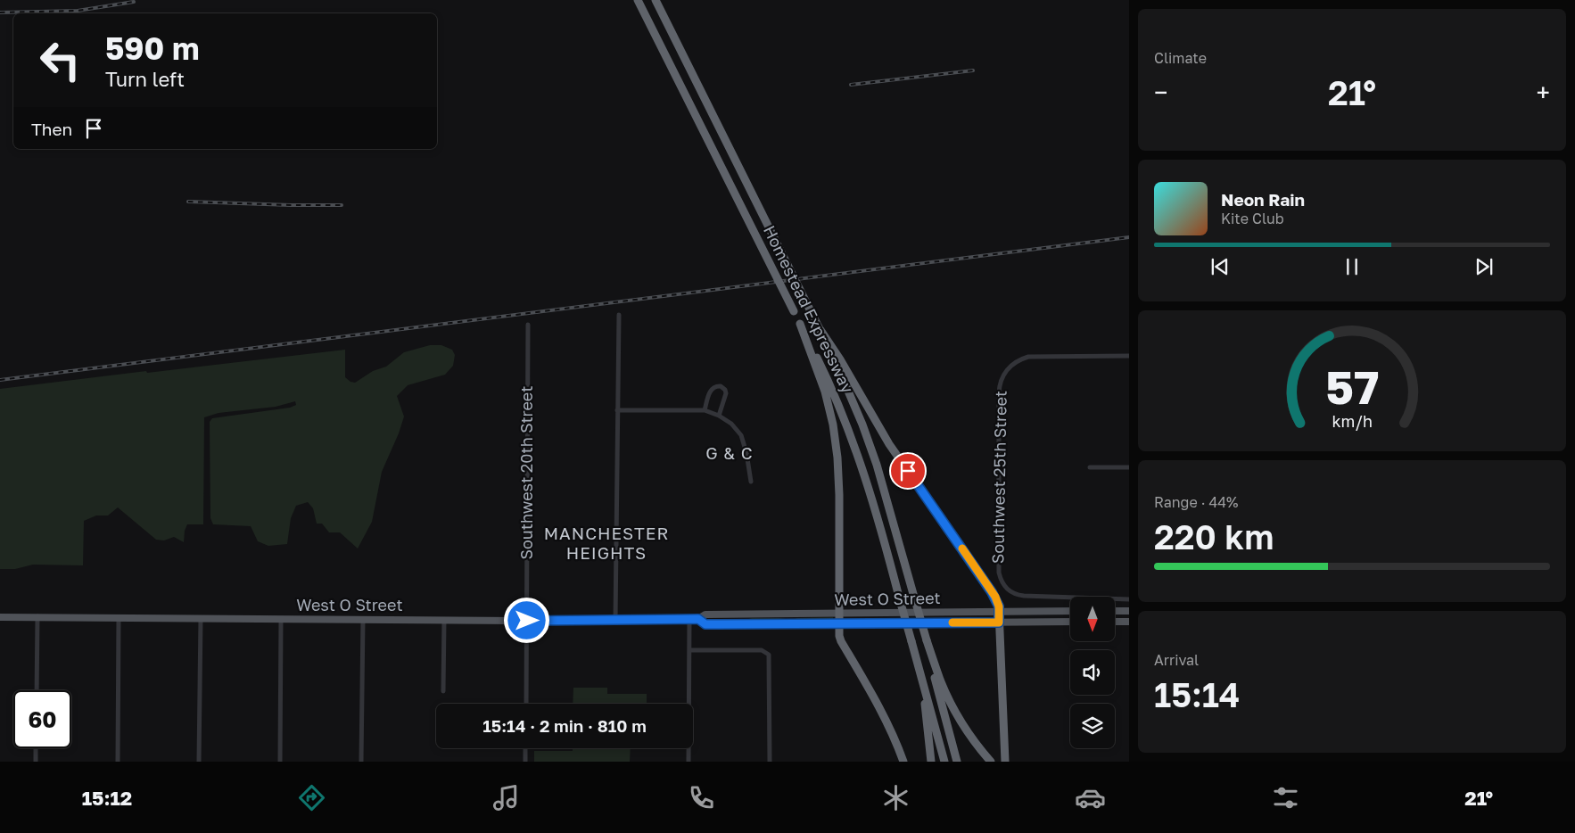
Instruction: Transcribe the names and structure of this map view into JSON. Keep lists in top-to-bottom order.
{
  "streets": {
    "highway": ["Homestead Expressway"],
    "main road": ["West O Street"],
    "street": ["Southwest 20th Street", "Southwest 25th Street"]
  },
  "crossings": [
    ["Southwest 20th Street", "West O Street"]
  ],
  "districts": ["G & C", "MANCHESTER HEIGHTS"],
  "north": "bottom",
  "page": {
    "tile": [
      "Climate",
      ["Range · 44%", "220 km"],
      ["Arrival", "15:14"]
    ],
    "turn": ["590 m", "Turn left"],
    "heat": ["−", "21°", "+"],
    "then": "Then",
    "song": ["Neon Rain", "Kite Club"],
    "limit": "60",
    "trip": "15:14 · 2 min · 810 m",
    "tabs": ["15:12", "21°"],
    "gauge": ["57", "km/h"]
  }
}
